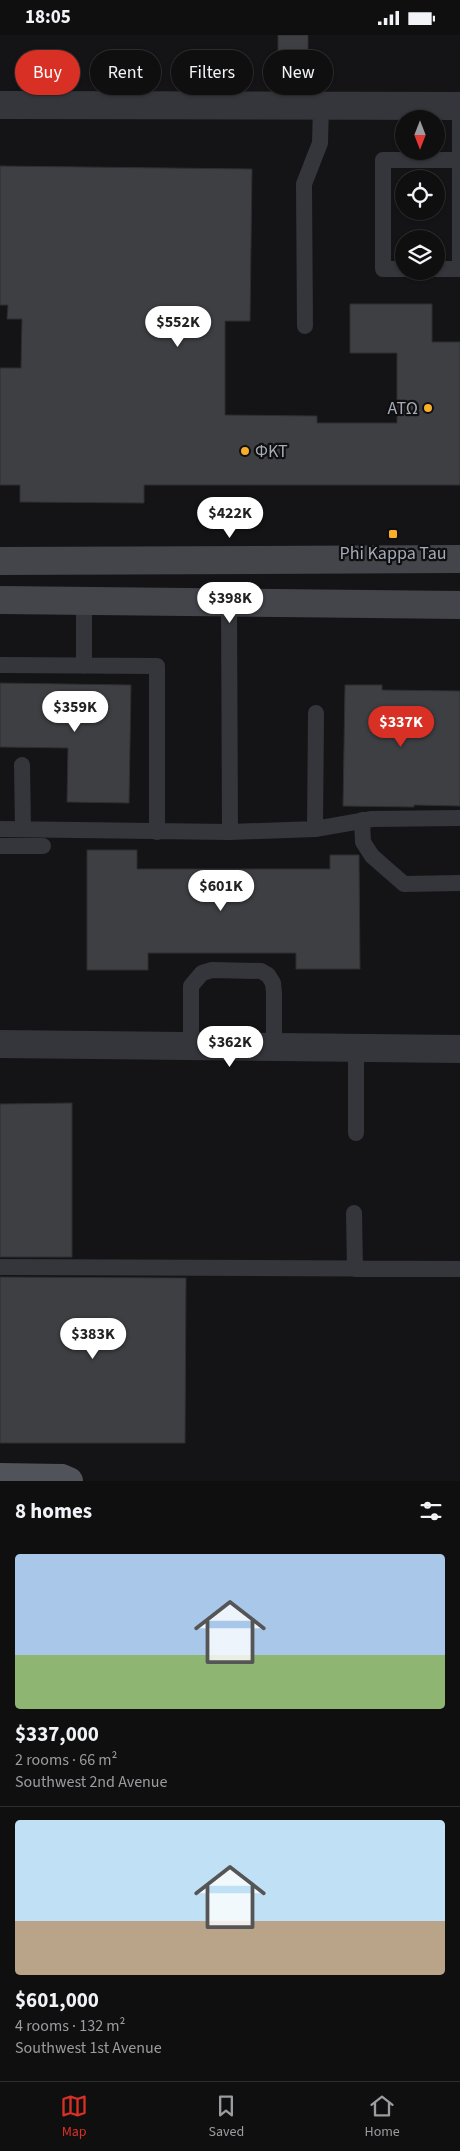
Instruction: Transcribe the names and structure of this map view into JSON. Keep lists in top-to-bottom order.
{
  "places": {
    "other": ["ΑΤΩ", "ΦΚΤ"],
    "transit": ["Phi Kappa Tau"]
  },
  "north": "bottom",
  "page": {
    "status": "18:05",
    "chip": [
      "Buy",
      "Rent",
      "Filters",
      "New"
    ],
    "price": [
      "$552K",
      "$422K",
      "$398K",
      "$359K",
      "$337K",
      "$601K",
      "$362K",
      "$383K"
    ],
    "heading": "8 homes",
    "list": [
      {
        "name": "$337,000",
        "note": "2 rooms · 66 m² · Southwest 2nd Avenue"
      },
      {
        "name": "$601,000",
        "note": "4 rooms · 132 m² · Southwest 1st Avenue"
      }
    ],
    "tabs": ["Map", "Saved", "Home"]
  }
}
